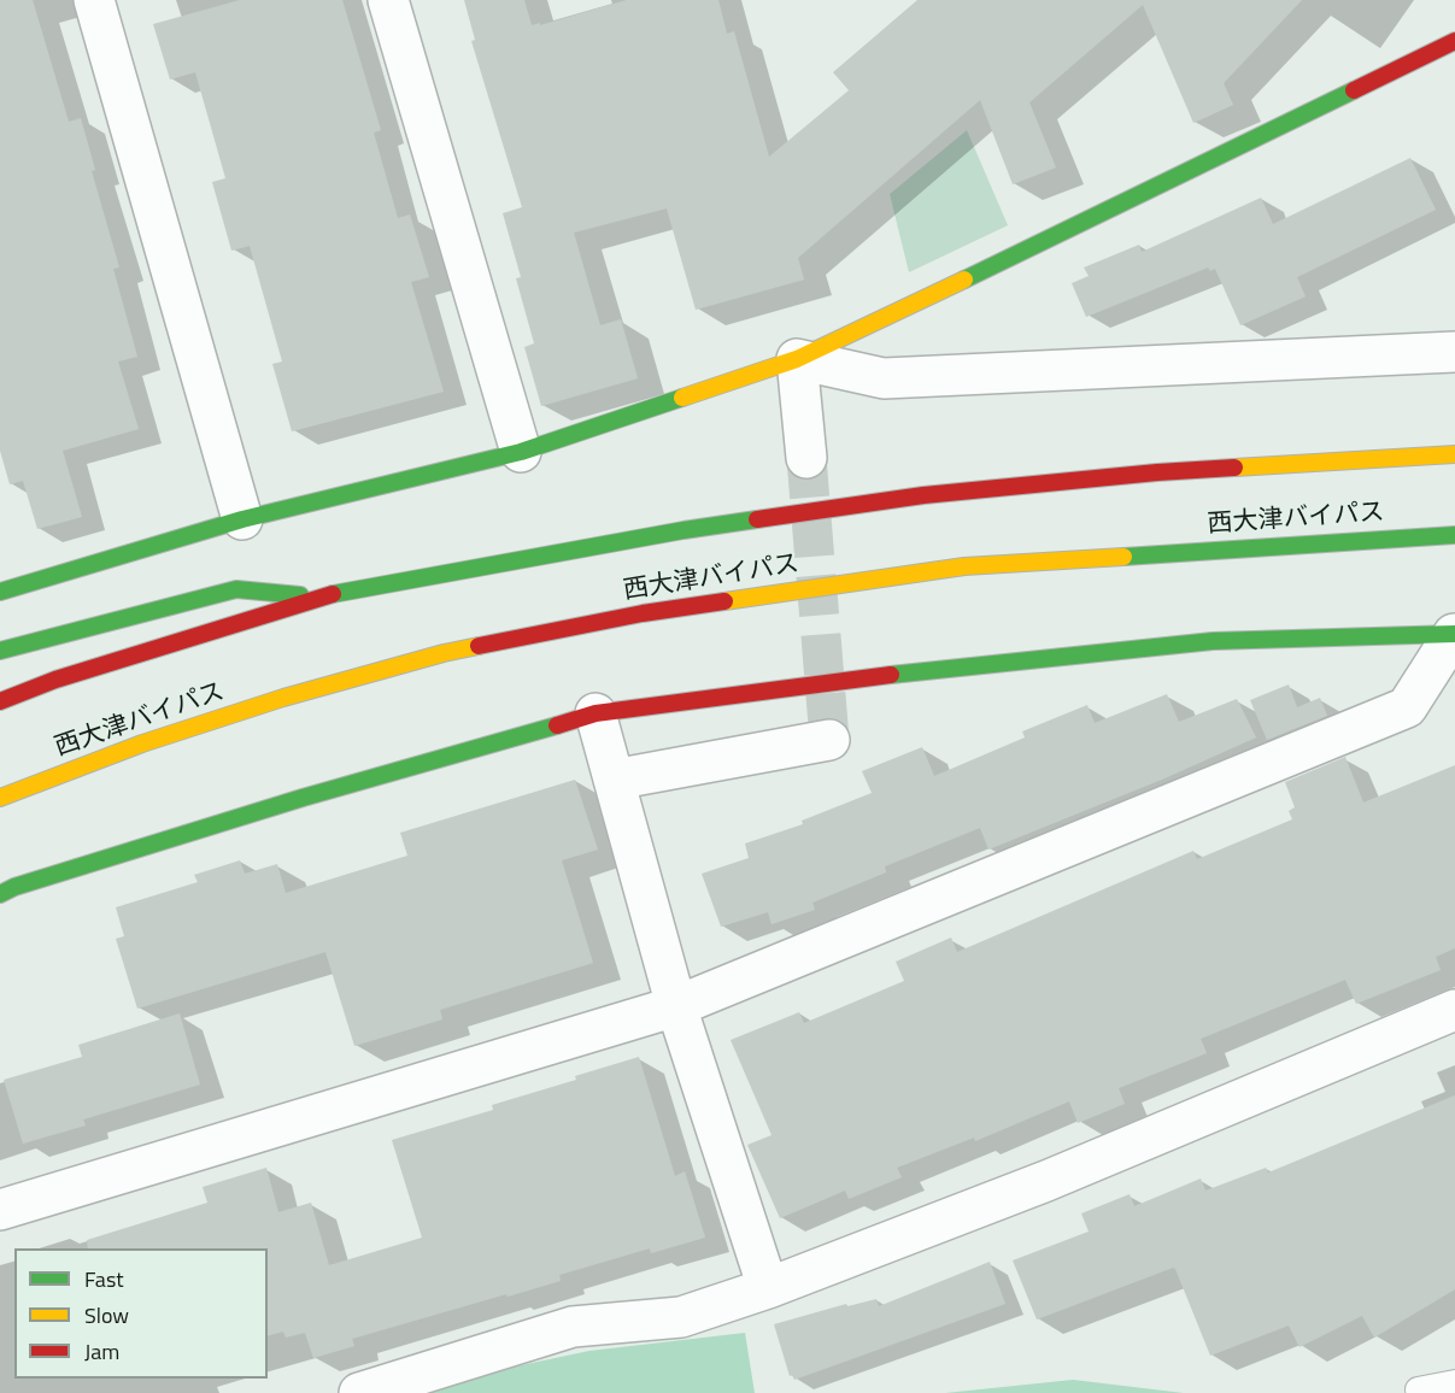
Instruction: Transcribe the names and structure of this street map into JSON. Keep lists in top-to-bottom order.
{
  "streets": {
    "main road": ["西大津バイパス"]
  },
  "legend": ["Fast", "Slow", "Jam"]
}
